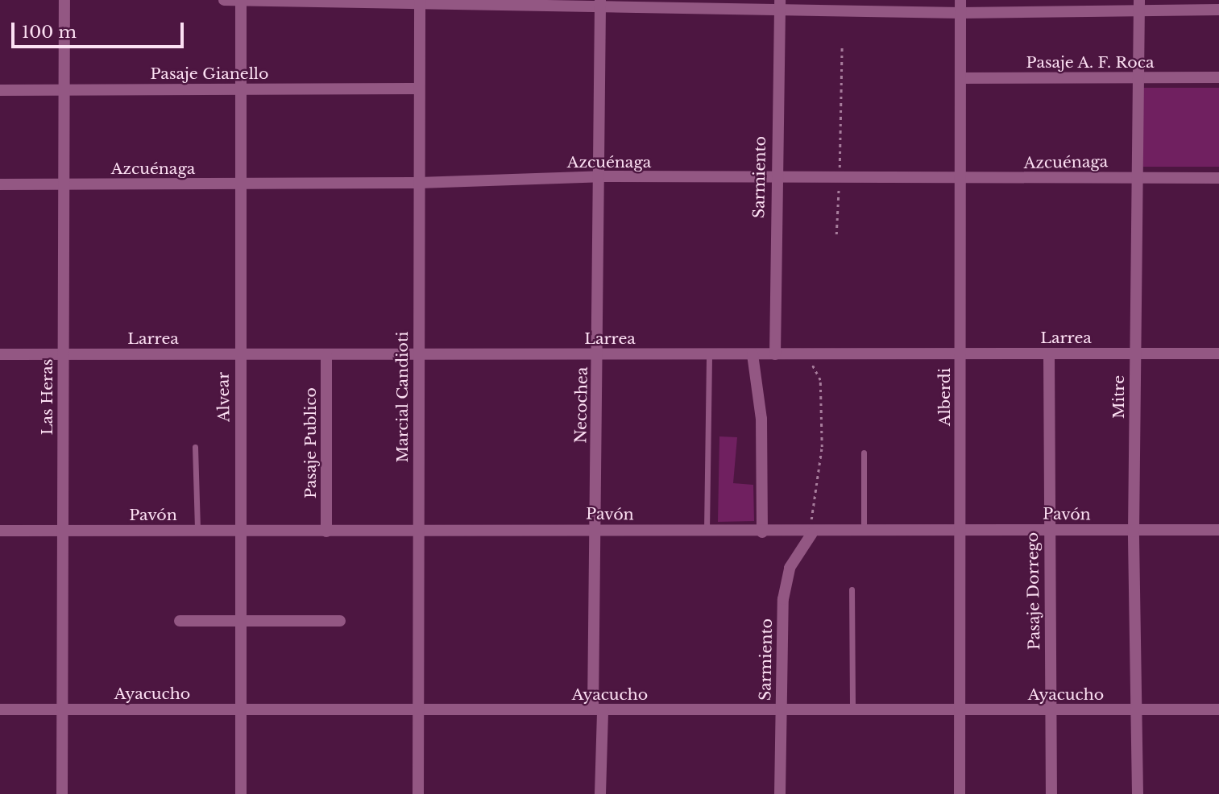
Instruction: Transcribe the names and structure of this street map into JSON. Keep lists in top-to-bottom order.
{
  "streets": {
    "street": [
      "Pasaje A. F. Roca",
      "Pasaje Gianello",
      "Azcuénaga",
      "Sarmiento",
      "Larrea",
      "Las Heras",
      "Alvear",
      "Marcial Candioti",
      "Alberdi",
      "Mitre",
      "Necochea",
      "Pasaje Publico",
      "Pavón",
      "Pasaje Dorrego",
      "Ayacucho"
    ]
  },
  "crossings": [
    ["Pasaje A. F. Roca", "Alberdi"],
    ["Pasaje A. F. Roca", "Mitre"],
    ["Pasaje Gianello", "Las Heras"],
    ["Pasaje Gianello", "Alvear"],
    ["Pasaje Gianello", "Marcial Candioti"],
    ["Azcuénaga", "Sarmiento"],
    ["Azcuénaga", "Las Heras"],
    ["Azcuénaga", "Alvear"],
    ["Azcuénaga", "Marcial Candioti"],
    ["Azcuénaga", "Alberdi"],
    ["Azcuénaga", "Mitre"],
    ["Azcuénaga", "Necochea"],
    ["Sarmiento", "Larrea"],
    ["Sarmiento", "Pavón"],
    ["Sarmiento", "Ayacucho"],
    ["Larrea", "Las Heras"],
    ["Larrea", "Alvear"],
    ["Larrea", "Marcial Candioti"],
    ["Larrea", "Alberdi"],
    ["Larrea", "Mitre"],
    ["Larrea", "Necochea"],
    ["Larrea", "Pasaje Publico"],
    ["Larrea", "Pasaje Dorrego"],
    ["Las Heras", "Pavón"],
    ["Las Heras", "Ayacucho"],
    ["Alvear", "Pavón"],
    ["Alvear", "Ayacucho"],
    ["Marcial Candioti", "Pavón"],
    ["Marcial Candioti", "Ayacucho"],
    ["Alberdi", "Pavón"],
    ["Alberdi", "Ayacucho"],
    ["Mitre", "Pavón"],
    ["Mitre", "Ayacucho"],
    ["Necochea", "Pavón"],
    ["Necochea", "Ayacucho"],
    ["Pasaje Publico", "Pavón"],
    ["Pavón", "Pasaje Dorrego"],
    ["Pasaje Dorrego", "Ayacucho"]
  ],
  "scale_bar": "100 m"
}
